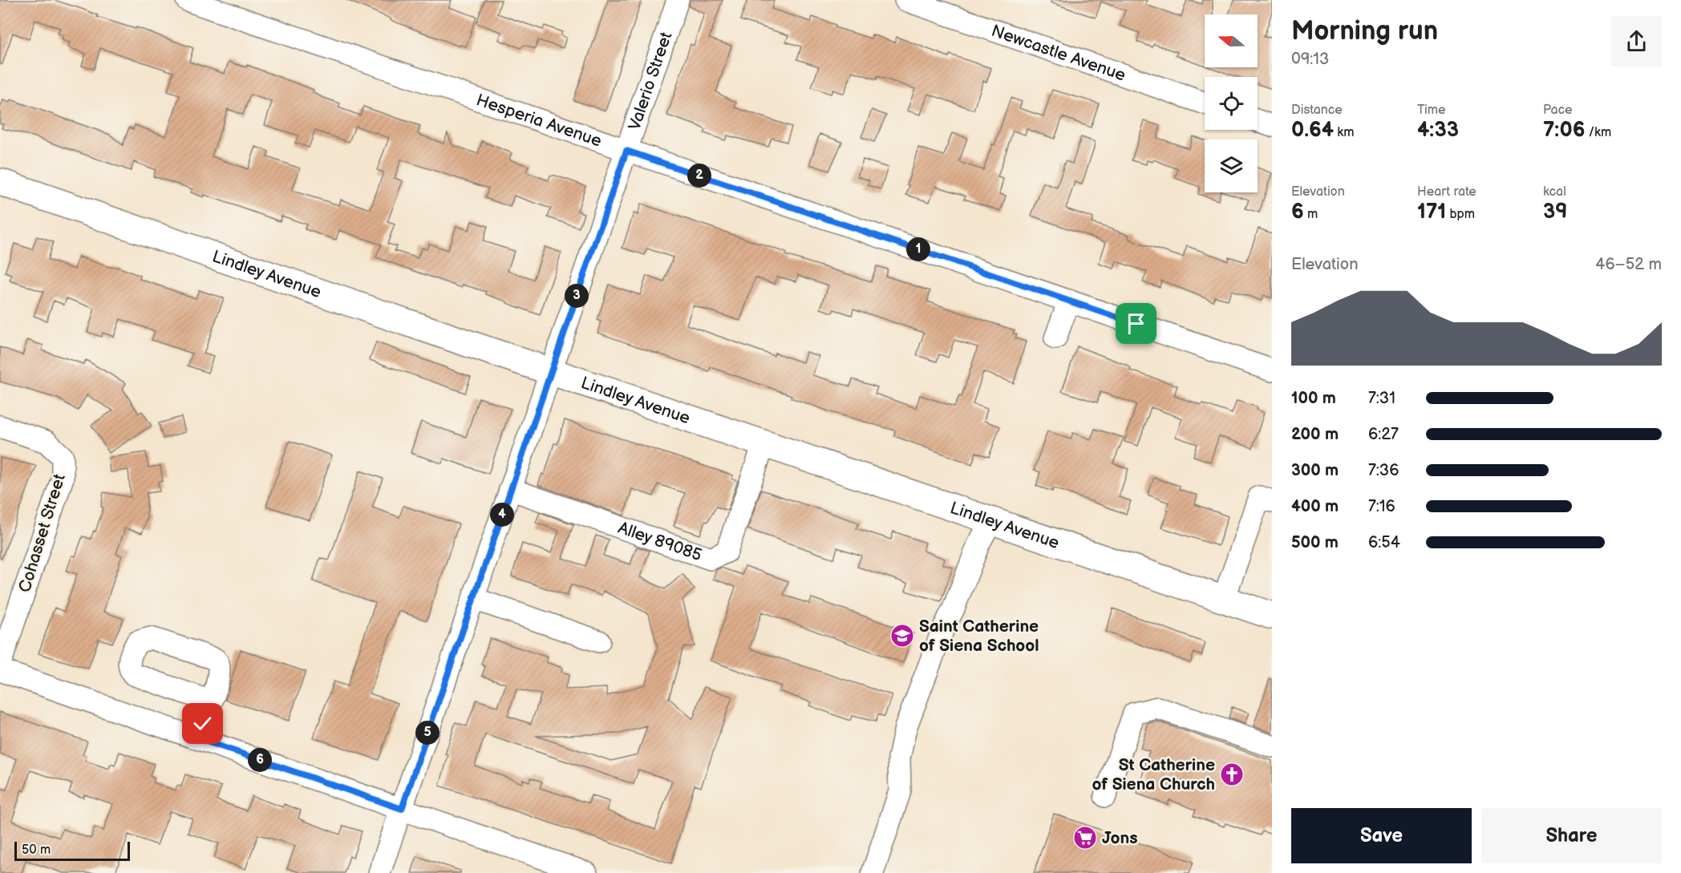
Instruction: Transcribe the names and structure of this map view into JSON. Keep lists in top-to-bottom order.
{
  "streets": {
    "main road": ["Lindley Avenue"],
    "street": [
      "Newcastle Avenue",
      "Valerio Street",
      "Hesperia Avenue",
      "Cohasset Street",
      "Alley 89085"
    ]
  },
  "crossings": [
    ["Valerio Street", "Hesperia Avenue"],
    ["Valerio Street", "Lindley Avenue"],
    ["Valerio Street", "Alley 89085"],
    ["Lindley Avenue", "Alley 89085"]
  ],
  "places": {
    "school or university": ["Saint Catherine of Siena School"],
    "church": ["St Catherine of Siena Church"],
    "supermarket": ["Jons"]
  },
  "scale_bar": "50 m",
  "north": "left",
  "page": {
    "heading": ["Morning run", "09:13"],
    "stats": [
      ["Distance", "0.64 km"],
      ["Time", "4:33"],
      ["Pace", "7:06 /km"],
      ["Elevation", "6 m"],
      ["Heart rate", "171 bpm"],
      ["kcal", "39"]
    ],
    "pins": [
      "2",
      "1",
      "3",
      "4",
      "5",
      "6"
    ],
    "chart": ["Elevation", "46–52 m"],
    "list": [
      {
        "name": "100 m",
        "note": "7:31"
      },
      {
        "name": "200 m",
        "note": "6:27"
      },
      {
        "name": "300 m",
        "note": "7:36"
      },
      {
        "name": "400 m",
        "note": "7:16"
      },
      {
        "name": "500 m",
        "note": "6:54"
      }
    ],
    "buttons": ["Save", "Share"],
    "scale": "50 m"
  }
}
